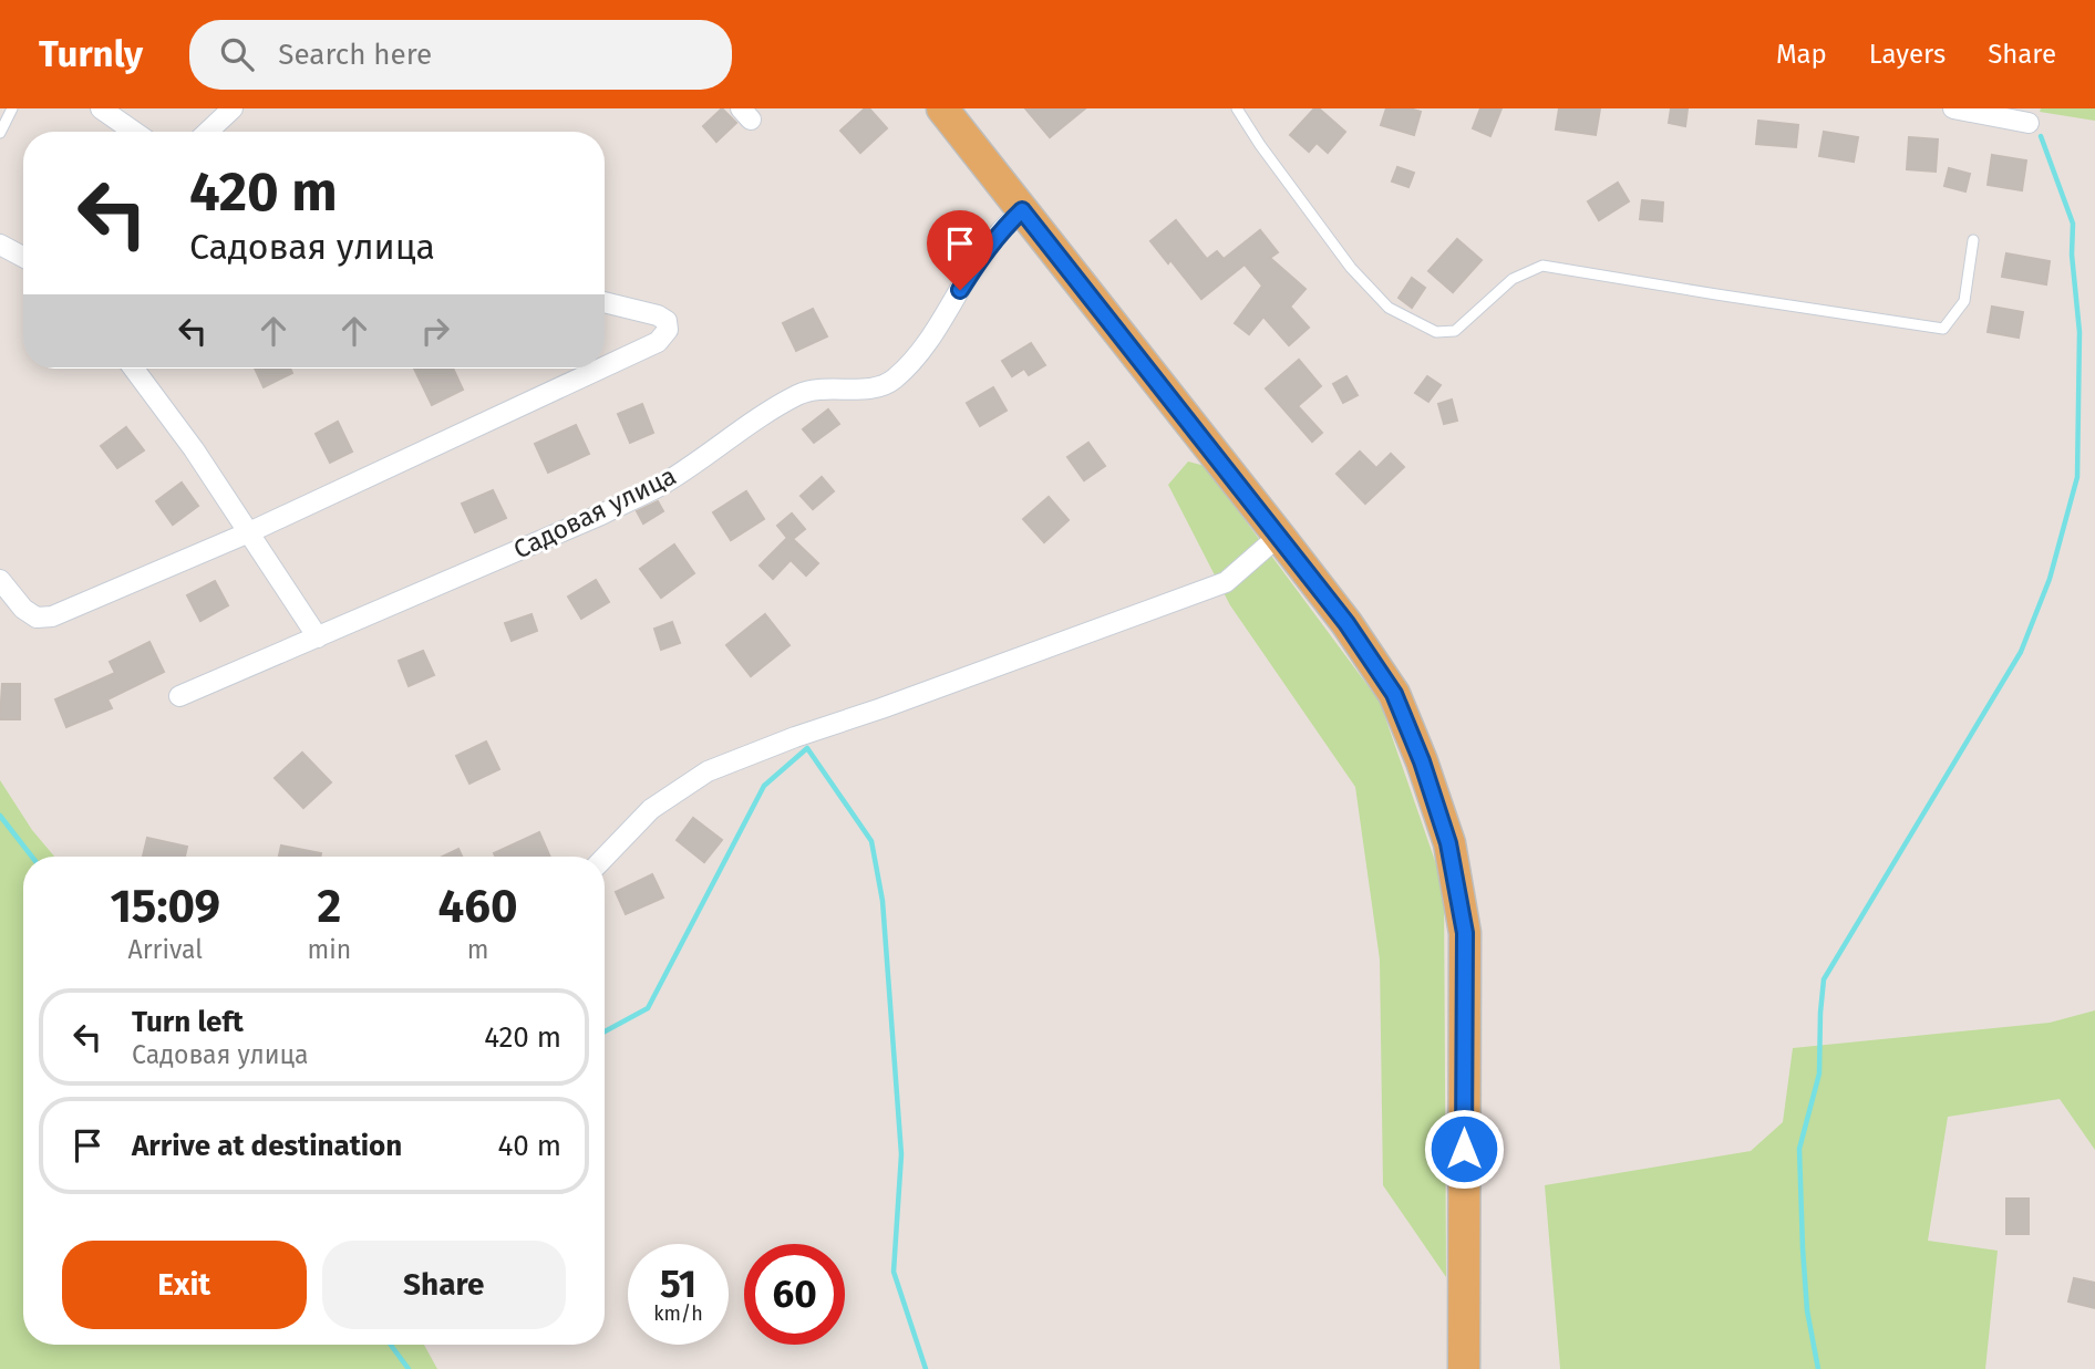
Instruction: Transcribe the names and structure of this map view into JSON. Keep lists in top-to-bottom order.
{
  "streets": {
    "street": ["Садовая улица"]
  },
  "page": {
    "header": "Turnly",
    "search": "Search here",
    "nav": ["Map", "Layers", "Share"],
    "turn": ["420 m", "Садовая улица"],
    "eta": [
      "15:09",
      "Arrival",
      "2",
      "min",
      "460",
      "m"
    ],
    "list": [
      {
        "name": "Turn left",
        "note": "Садовая улица",
        "value": "420 m"
      },
      {
        "name": "Arrive at destination",
        "value": "40 m"
      }
    ],
    "buttons": ["Exit", "Share"],
    "speed": "51 km/h",
    "limit": "60"
  }
}
